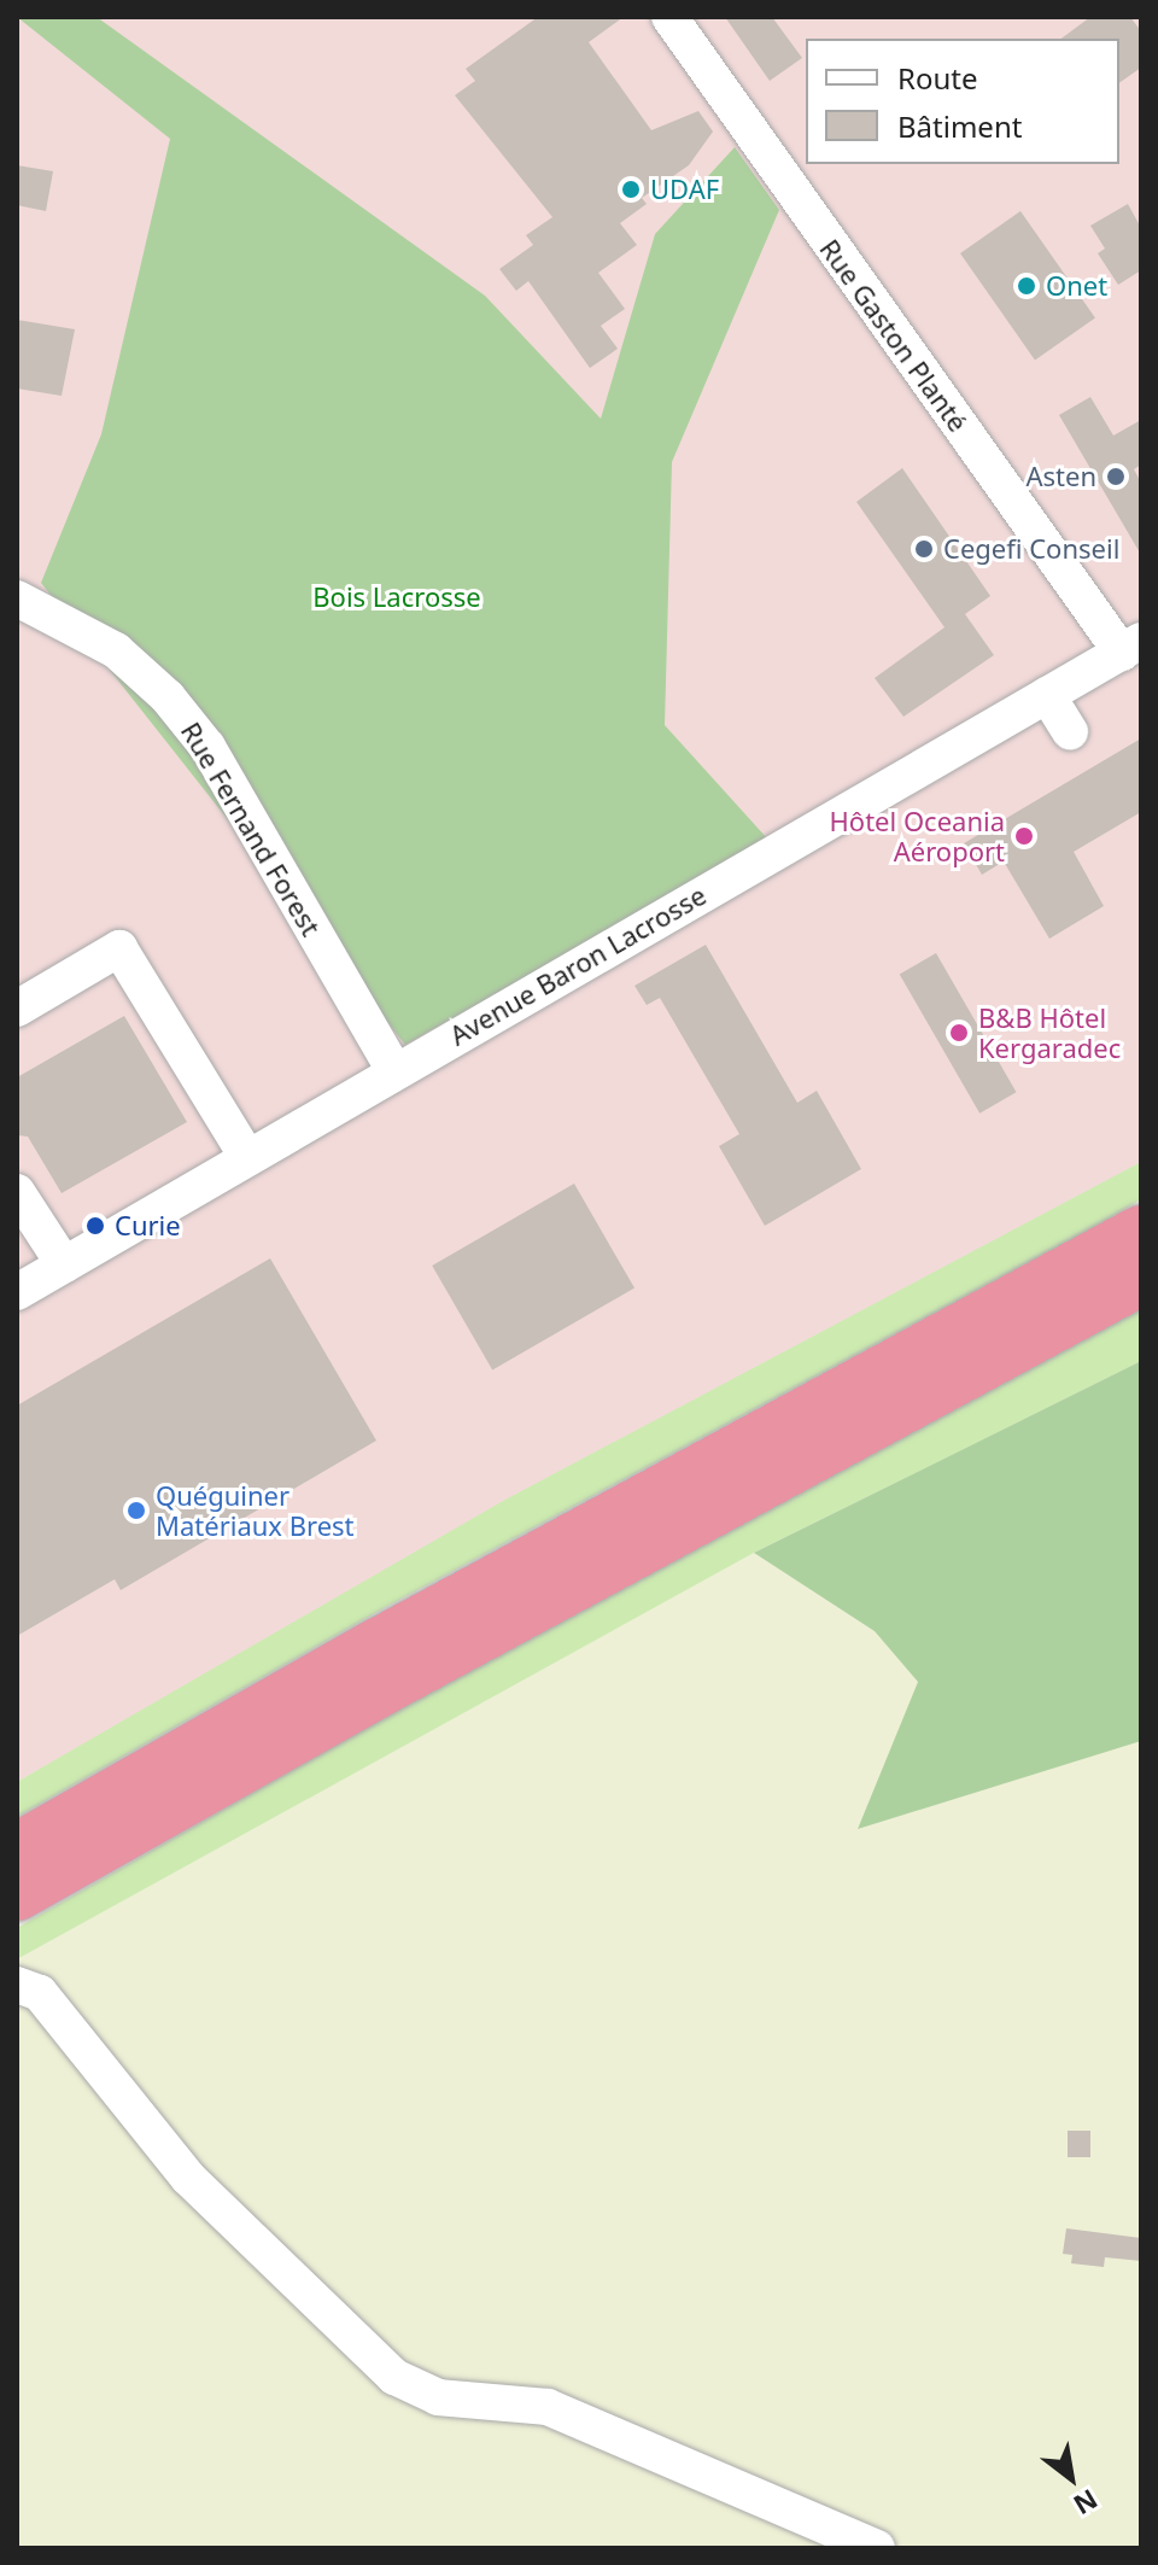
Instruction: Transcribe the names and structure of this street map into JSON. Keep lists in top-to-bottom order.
{
  "streets": {
    "street": ["Rue Gaston Planté", "Rue Fernand Forest", "Avenue Baron Lacrosse"]
  },
  "crossings": [
    ["Rue Gaston Planté", "Avenue Baron Lacrosse"],
    ["Rue Fernand Forest", "Avenue Baron Lacrosse"]
  ],
  "parks": ["Bois Lacrosse"],
  "places": [
    "UDAF",
    "Onet",
    "Asten",
    "Cegefi Conseil",
    "Hôtel Oceania Aéroport",
    "B&B Hôtel Kergaradec",
    "Curie",
    "Quéguiner Matériaux Brest"
  ],
  "legend": ["Route", "Bâtiment"],
  "north": "bottom right"
}
